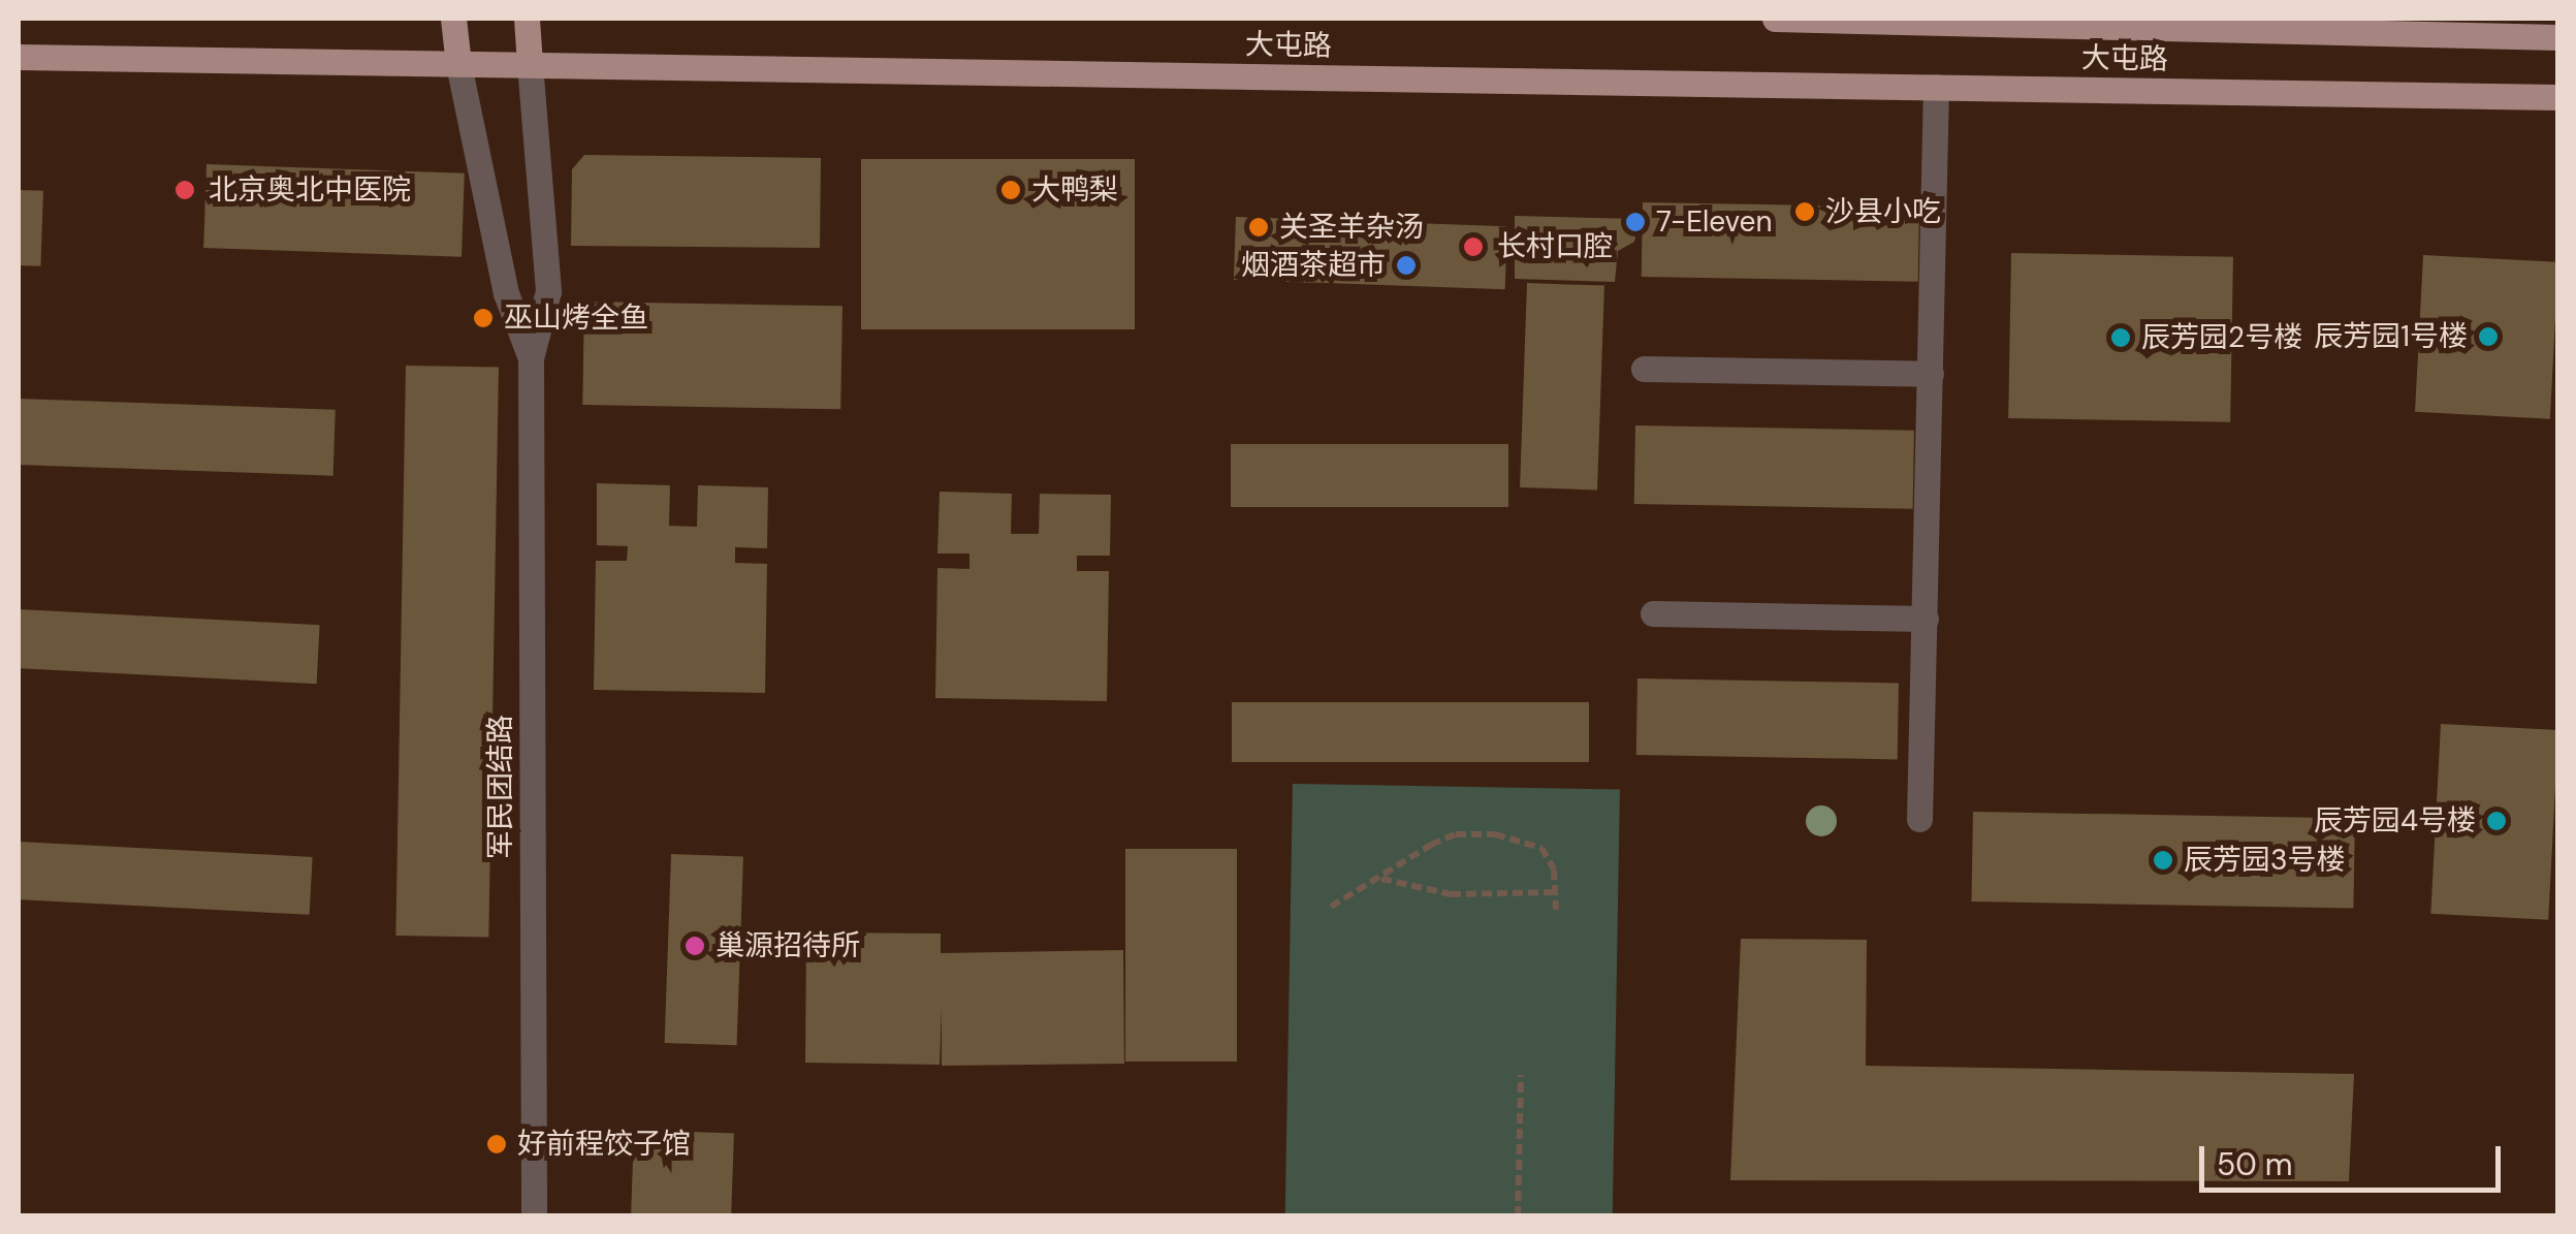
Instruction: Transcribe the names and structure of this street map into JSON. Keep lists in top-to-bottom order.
{
  "streets": {
    "main road": ["大屯路"],
    "street": ["军民团结路"]
  },
  "crossings": [
    ["大屯路", "军民团结路"]
  ],
  "places": [
    "北京奥北中医院",
    "大鸭梨",
    "沙县小吃",
    "7-Eleven",
    "关圣羊杂汤",
    "长村口腔",
    "烟酒茶超市",
    "巫山烤全鱼",
    "辰芳园1号楼",
    "辰芳园2号楼",
    "辰芳园4号楼",
    "辰芳园3号楼",
    "巢源招待所",
    "好前程饺子馆"
  ],
  "scale_bar": "50 m"
}
